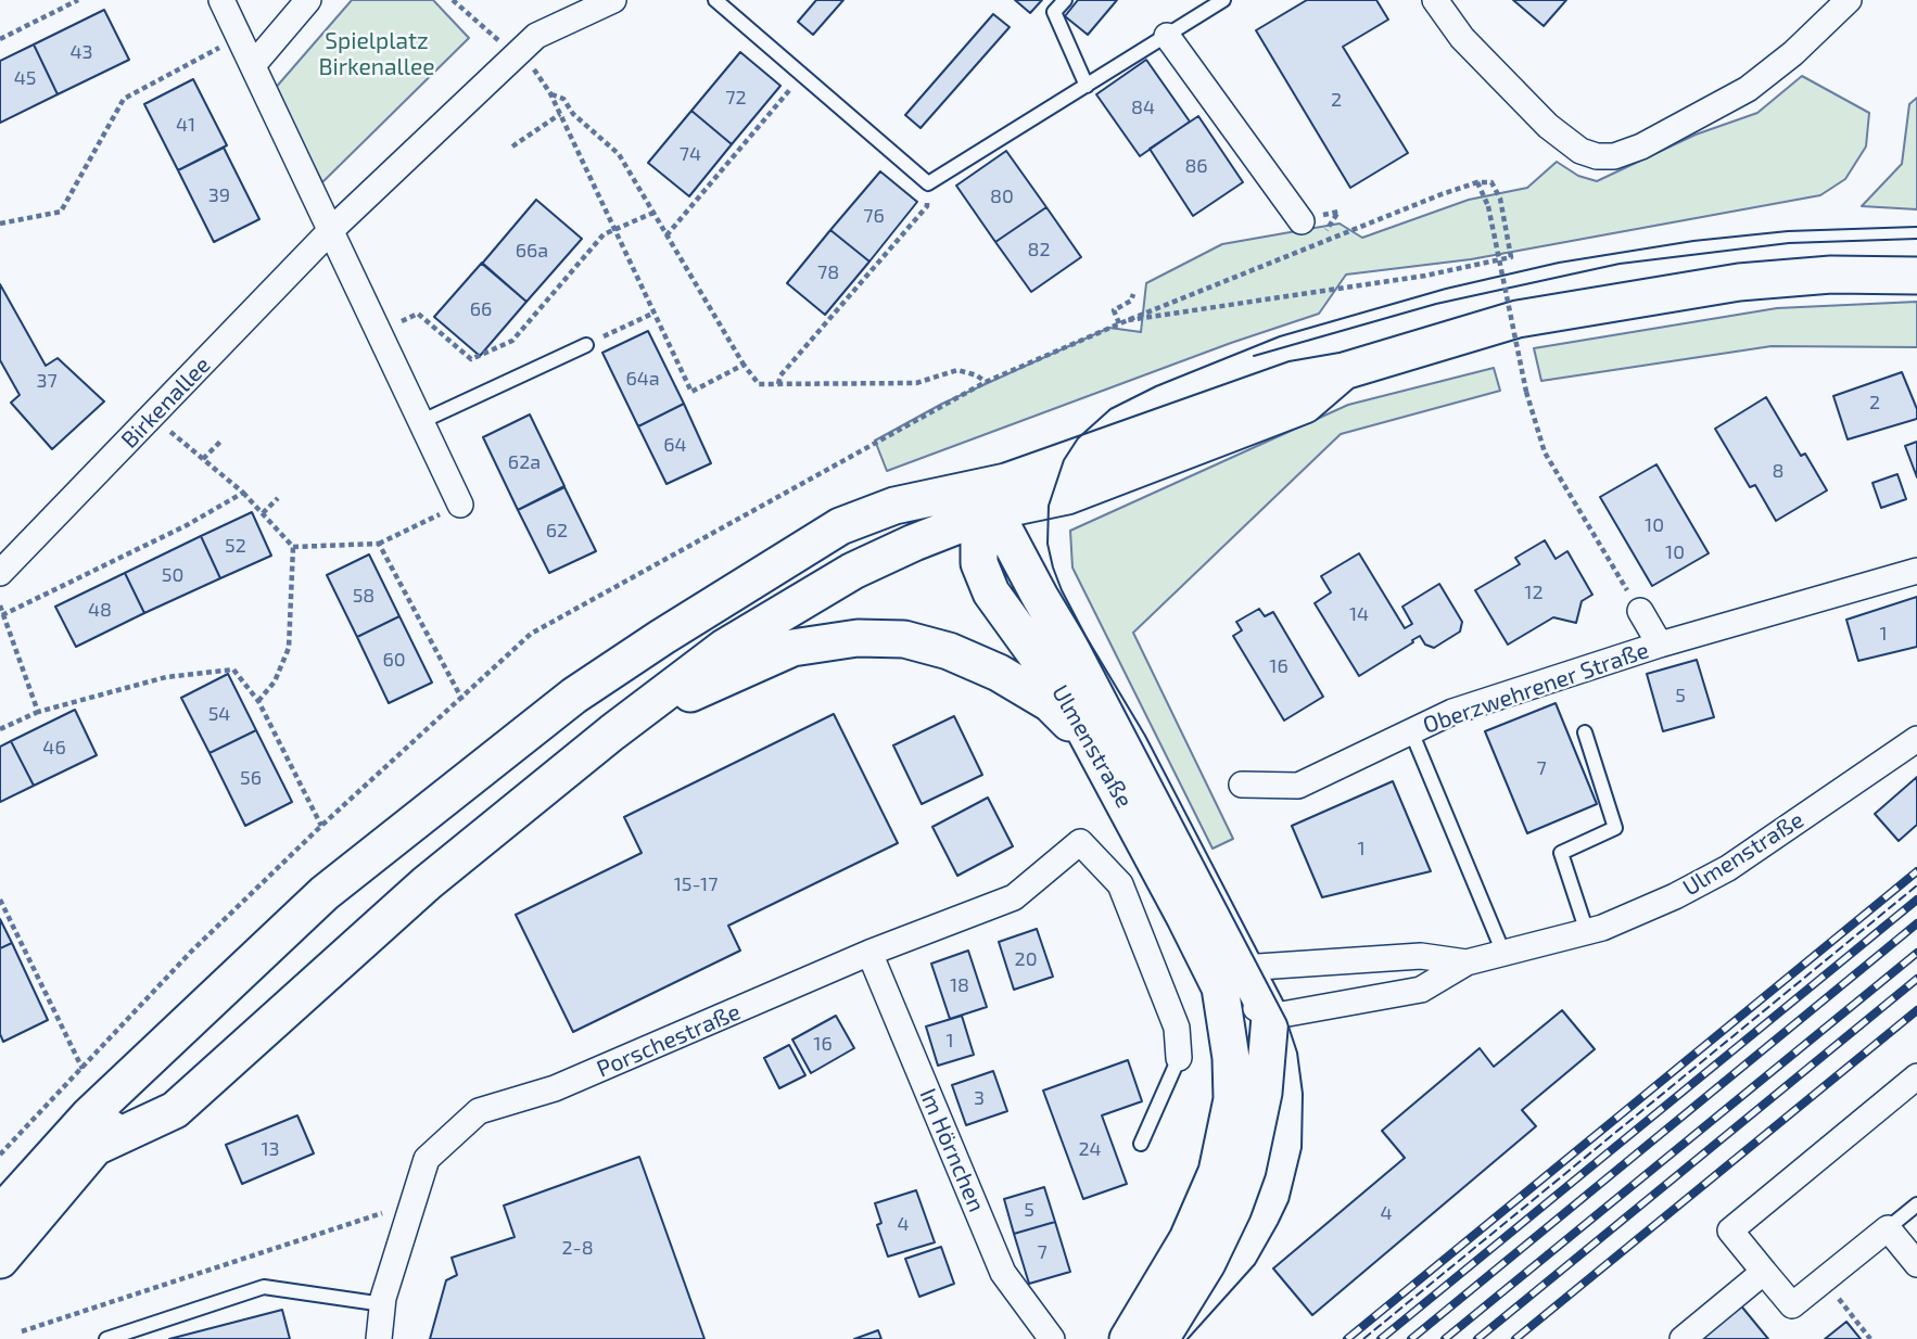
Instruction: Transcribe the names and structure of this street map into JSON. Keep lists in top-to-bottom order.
{
  "streets": {
    "main road": ["Ulmenstraße"],
    "street": [
      "Birkenallee",
      "Oberzwehrener Straße",
      "Porschestraße",
      "Im Hörnchen"
    ]
  },
  "crossings": [
    ["Porschestraße", "Im Hörnchen"]
  ],
  "parks": ["Spielplatz Birkenallee"],
  "house_numbers": [
    "43",
    "45",
    "72",
    "2",
    "84",
    "41",
    "74",
    "86",
    "39",
    "80",
    "76",
    "82",
    "66a",
    "78",
    "66",
    "64a",
    "37",
    "2",
    "64",
    "62a",
    "8",
    "10",
    "62",
    "52",
    "10",
    "50",
    "12",
    "58",
    "48",
    "14",
    "1",
    "60",
    "16",
    "5",
    "54",
    "46",
    "7",
    "56",
    "1",
    "15-17",
    "20",
    "18",
    "1",
    "16",
    "3",
    "13",
    "24",
    "5",
    "4",
    "4",
    "2-8",
    "7"
  ]
}
